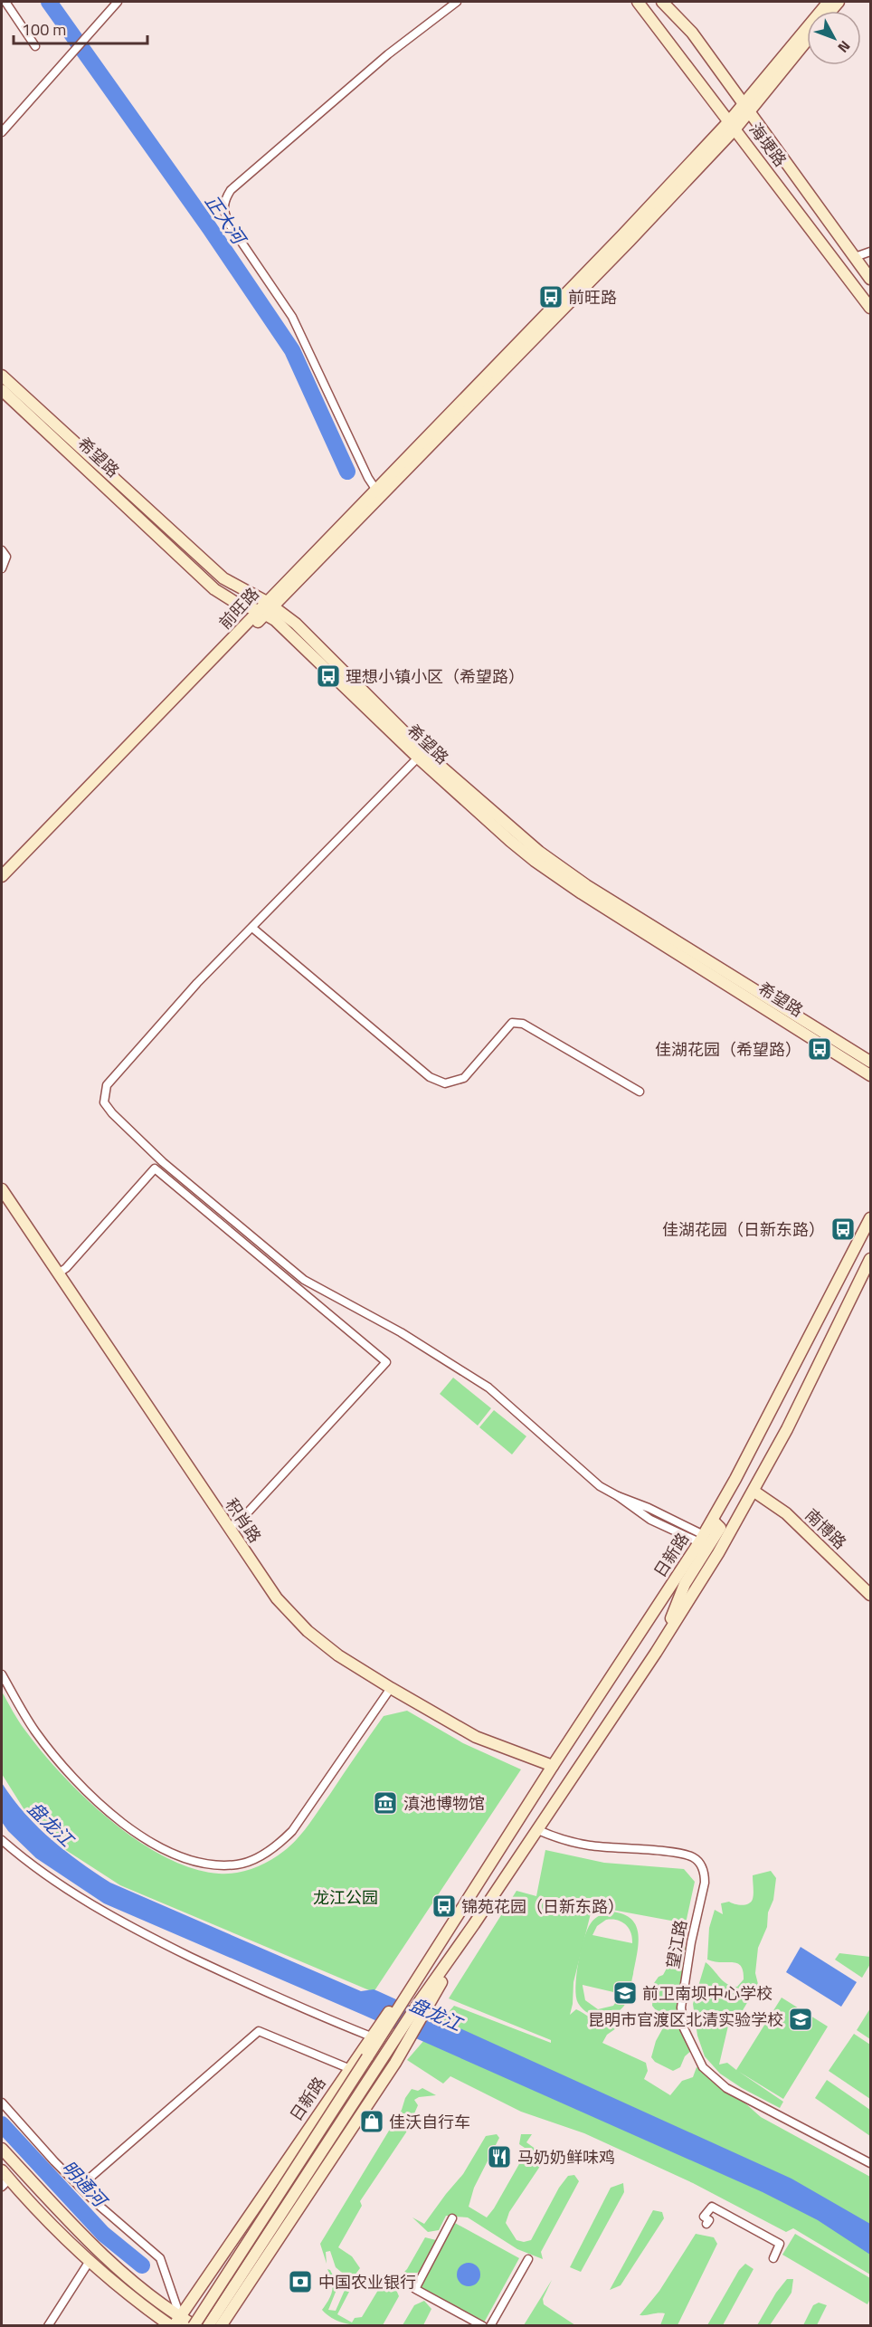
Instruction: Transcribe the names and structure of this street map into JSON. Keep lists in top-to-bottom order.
{
  "streets": {
    "street": [
      "海埂路",
      "希望路",
      "前旺路",
      "积肖路",
      "南博路",
      "日新路",
      "望江路"
    ]
  },
  "crossings": [
    ["海埂路", "前旺路"],
    ["希望路", "前旺路"],
    ["积肖路", "日新路"]
  ],
  "water": ["正大河", "盘龙江", "明通河"],
  "parks": ["龙江公园"],
  "places": {
    "bus stop": [
      "前旺路",
      "理想小镇小区（希望路）",
      "佳湖花园（希望路）",
      "佳湖花园（日新东路）",
      "锦苑花园（日新东路）"
    ],
    "museum": ["滇池博物馆"],
    "school or university": ["前卫南坝中心学校", "昆明市官渡区北清实验学校"],
    "shop": ["佳沃自行车"],
    "restaurant": ["马奶奶鲜味鸡"],
    "bank": ["中国农业银行"]
  },
  "scale_bar": "100 m",
  "north": "bottom right"
}
